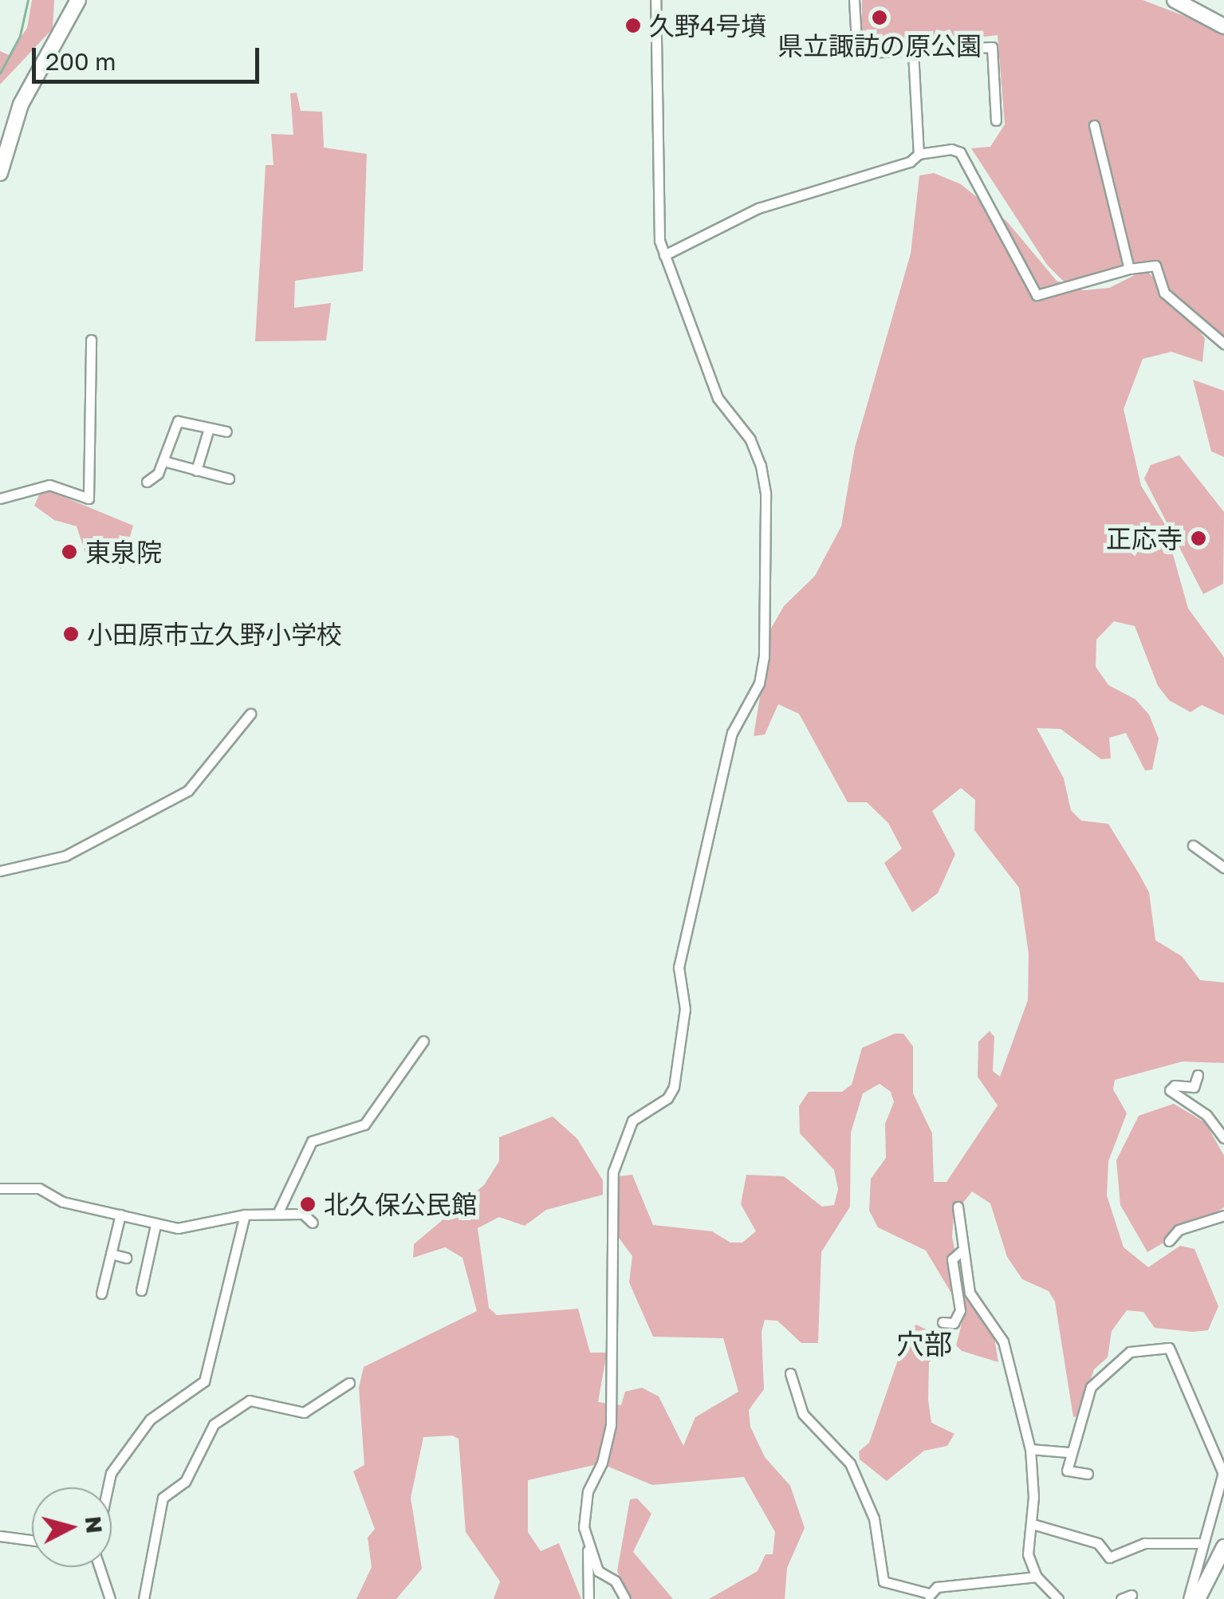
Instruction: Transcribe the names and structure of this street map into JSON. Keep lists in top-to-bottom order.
{
  "districts": ["穴部"],
  "places": [
    "県立諏訪の原公園",
    "久野4号墳",
    "正応寺",
    "東泉院",
    "小田原市立久野小学校",
    "北久保公民館"
  ],
  "scale_bar": "200 m",
  "north": "right"
}
